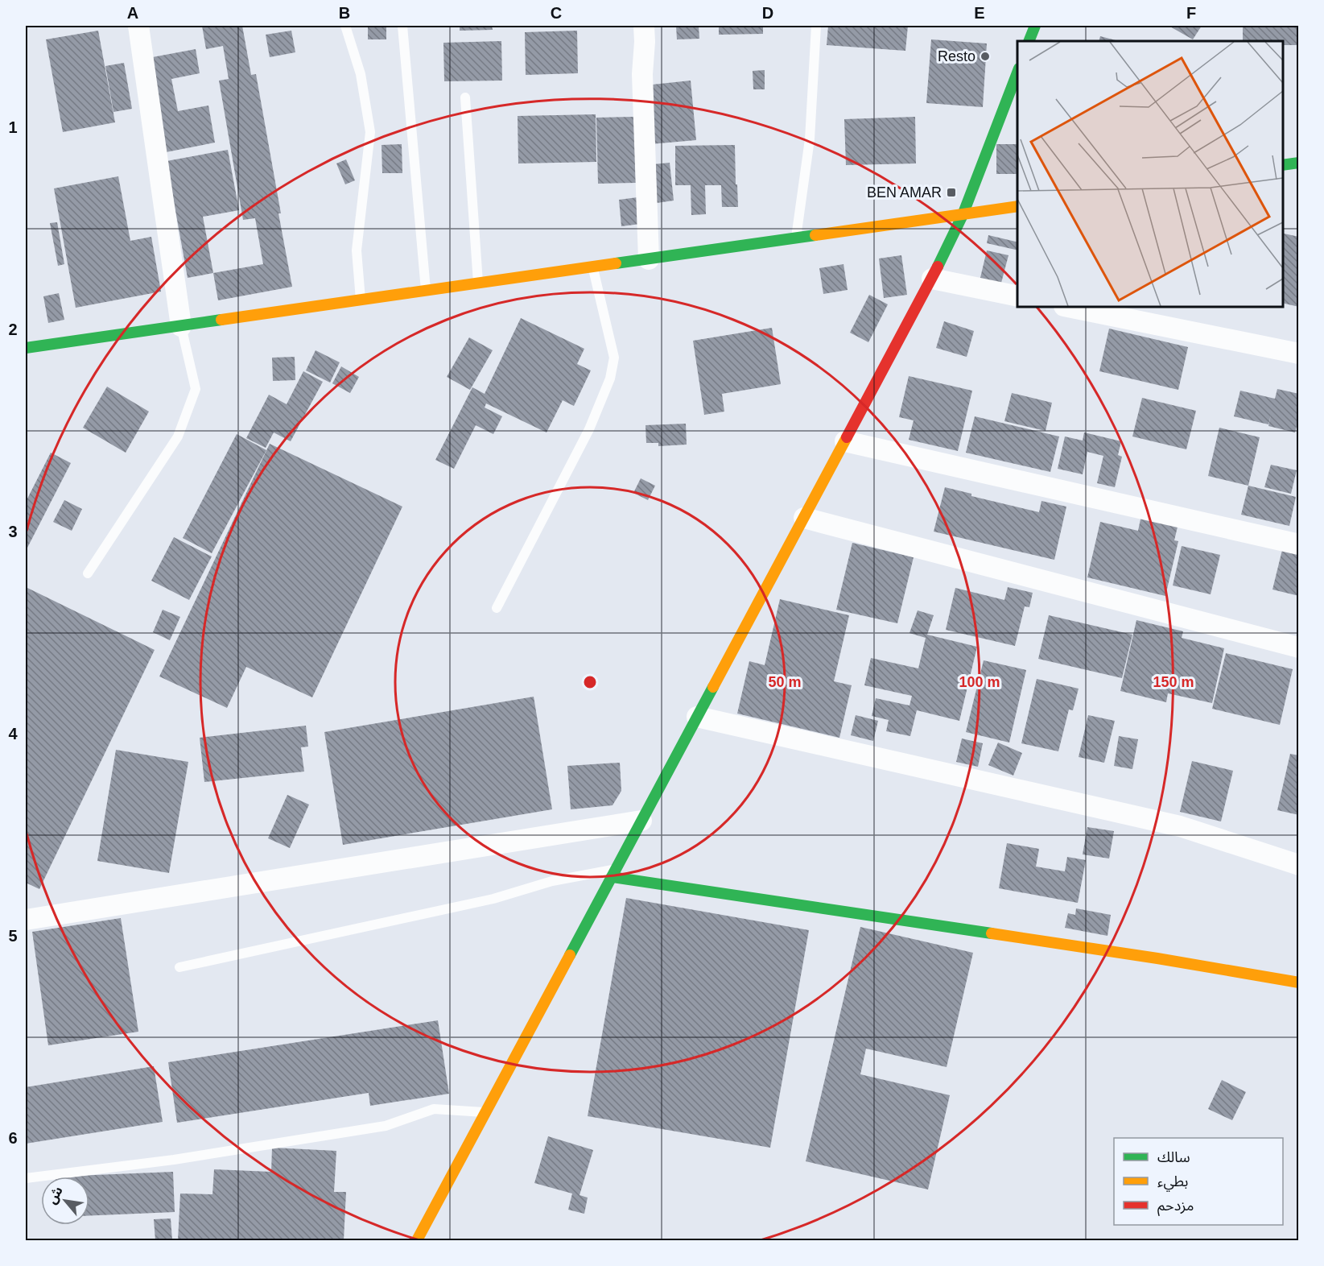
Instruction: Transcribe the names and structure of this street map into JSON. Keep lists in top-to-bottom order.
{
  "places": {
    "other": ["Resto"],
    "transit": ["BEN AMAR"]
  },
  "legend": ["سالك", "بطيء", "مزدحم"],
  "north": "top left",
  "grid": {
    "columns": [
      "A",
      "B",
      "C",
      "D",
      "E",
      "F"
    ],
    "rows": [
      "1",
      "2",
      "3",
      "4",
      "5",
      "6"
    ]
  },
  "rings": ["50 m", "100 m", "150 m"]
}
